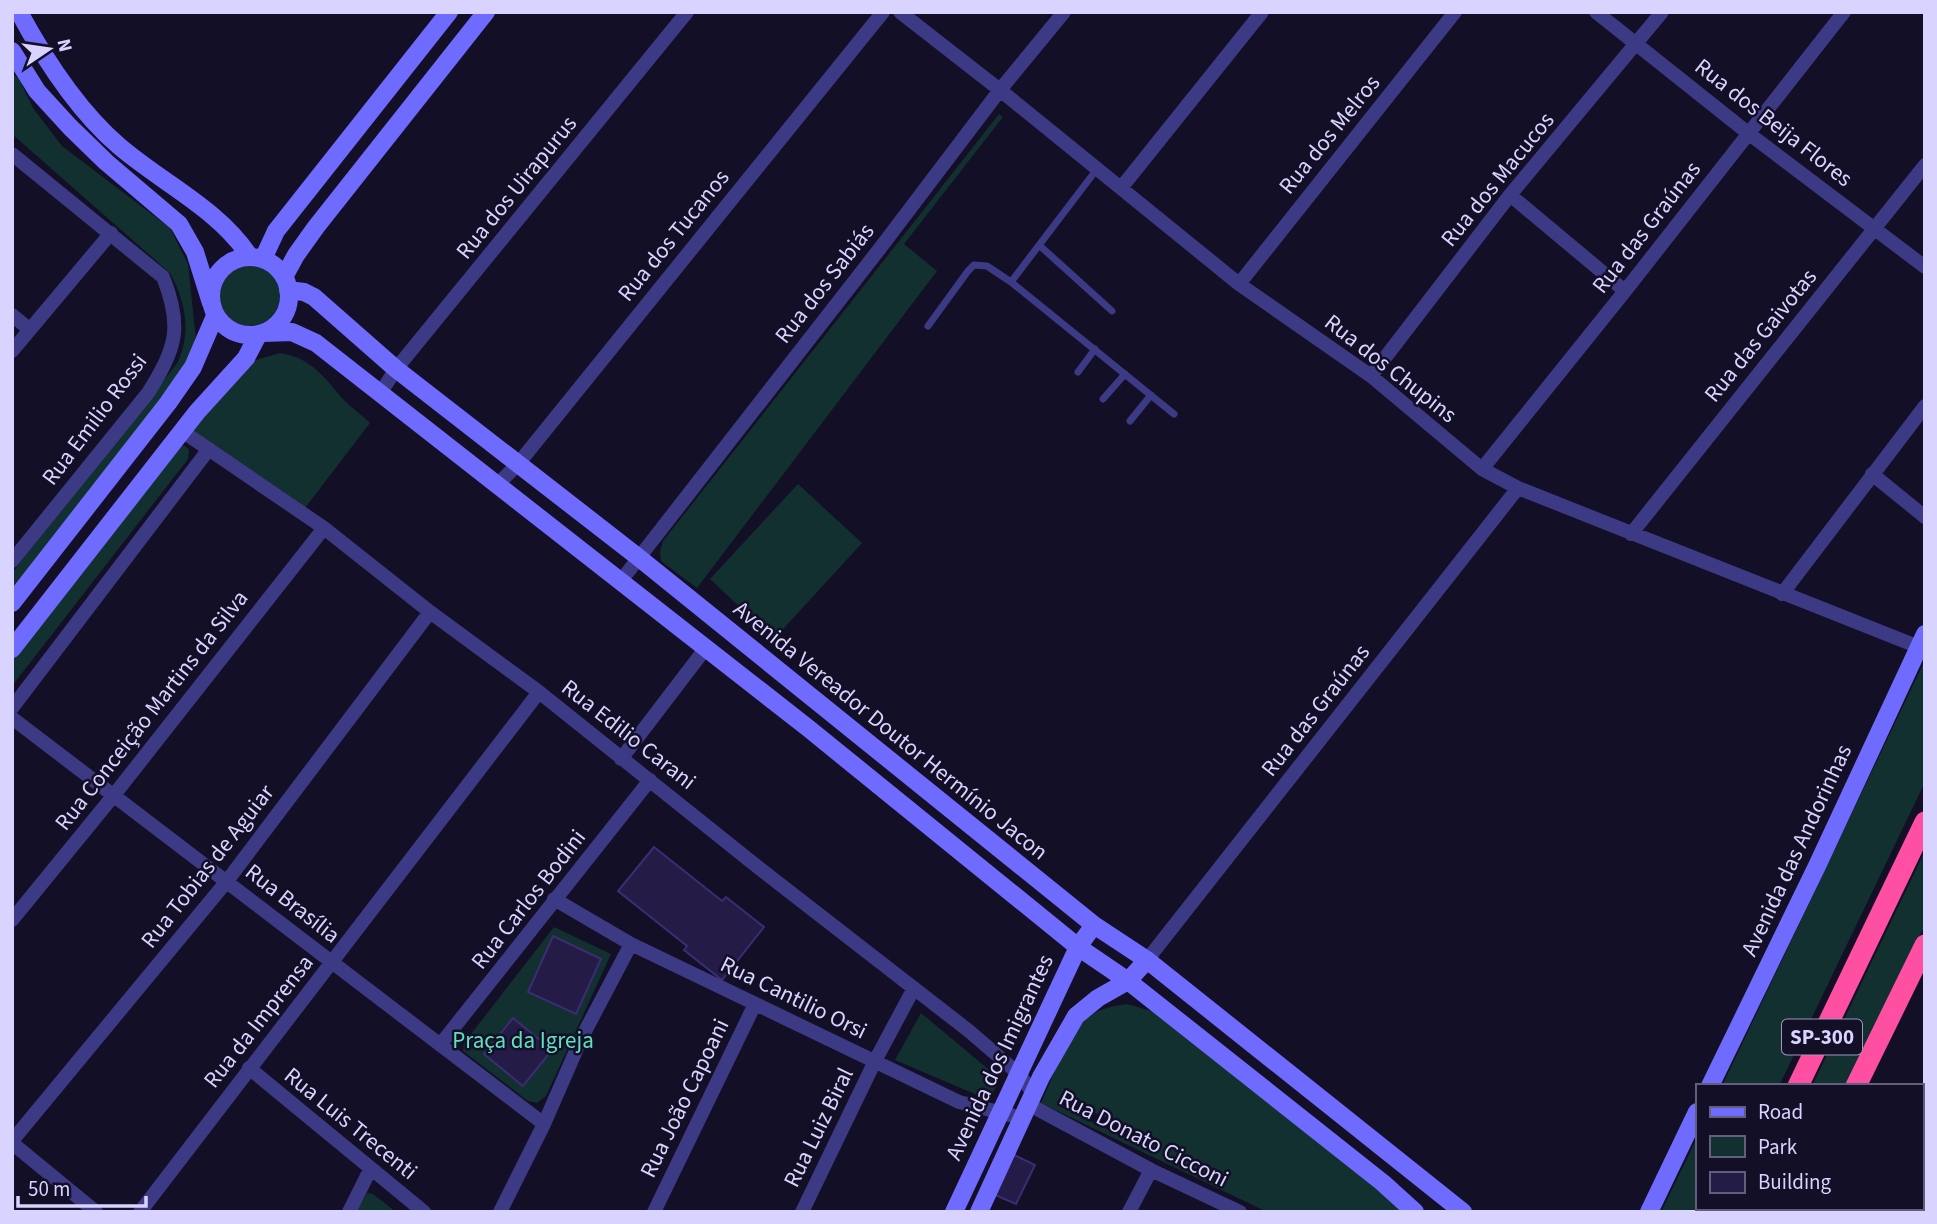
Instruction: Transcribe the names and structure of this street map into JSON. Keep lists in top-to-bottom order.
{
  "streets": {
    "highway": ["SP-300"],
    "street": [
      "Rua dos Beija Flores",
      "Rua dos Melros",
      "Rua dos Macucos",
      "Rua dos Uirapurus",
      "Rua das Graúnas",
      "Rua dos Tucanos",
      "Rua dos Sabiás",
      "Rua das Gaivotas",
      "Rua dos Chupins",
      "Rua Emilio Rossi",
      "Rua Conceição Martins da Silva",
      "Avenida Vereador Doutor Hermínio Jacon",
      "Rua Edilio Carani",
      "Avenida das Andorinhas",
      "Rua Tobias de Aguiar",
      "Rua Carlos Bodini",
      "Rua Brasília",
      "Rua Cantilio Orsi",
      "Rua da Imprensa",
      "Avenida dos Imigrantes",
      "Rua João Capoani",
      "Rua Luis Trecenti",
      "Rua Luiz Biral",
      "Rua Donato Cicconi"
    ]
  },
  "crossings": [
    ["Rua dos Beija Flores", "Rua dos Macucos"],
    ["Rua dos Beija Flores", "Rua das Graúnas"],
    ["Rua dos Beija Flores", "Rua das Gaivotas"],
    ["Rua dos Melros", "Rua dos Chupins"],
    ["Rua dos Macucos", "Rua dos Chupins"],
    ["Rua dos Uirapurus", "Avenida Vereador Doutor Hermínio Jacon"],
    ["Rua das Graúnas", "Rua dos Chupins"],
    ["Rua das Graúnas", "Avenida Vereador Doutor Hermínio Jacon"],
    ["Rua das Graúnas", "Avenida dos Imigrantes"],
    ["Rua dos Tucanos", "Avenida Vereador Doutor Hermínio Jacon"],
    ["Rua dos Sabiás", "Rua dos Chupins"],
    ["Rua dos Sabiás", "Avenida Vereador Doutor Hermínio Jacon"],
    ["Rua das Gaivotas", "Rua dos Chupins"],
    ["Rua dos Chupins", "Avenida das Andorinhas"],
    ["Rua Conceição Martins da Silva", "Rua Edilio Carani"],
    ["Rua Conceição Martins da Silva", "Rua Brasília"],
    ["Avenida Vereador Doutor Hermínio Jacon", "Avenida dos Imigrantes"],
    ["Rua Edilio Carani", "Rua Tobias de Aguiar"],
    ["Rua Edilio Carani", "Rua Carlos Bodini"],
    ["Rua Edilio Carani", "Rua Cantilio Orsi"],
    ["Rua Edilio Carani", "Rua da Imprensa"],
    ["Rua Edilio Carani", "Avenida dos Imigrantes"],
    ["Rua Edilio Carani", "Rua Luiz Biral"],
    ["Rua Edilio Carani", "Rua Donato Cicconi"],
    ["Rua Tobias de Aguiar", "Rua Brasília"],
    ["Rua Carlos Bodini", "Rua Brasília"],
    ["Rua Carlos Bodini", "Rua Cantilio Orsi"],
    ["Rua Brasília", "Rua da Imprensa"],
    ["Rua Cantilio Orsi", "Avenida dos Imigrantes"],
    ["Rua Cantilio Orsi", "Rua João Capoani"],
    ["Rua Cantilio Orsi", "Rua Luiz Biral"],
    ["Rua Cantilio Orsi", "Rua Donato Cicconi"],
    ["Rua da Imprensa", "Rua Luis Trecenti"],
    ["Avenida dos Imigrantes", "Rua Donato Cicconi"]
  ],
  "parks": ["Praça da Igreja"],
  "legend": ["Road", "Park", "Building"],
  "scale_bar": "50 m",
  "north": "right"
}
